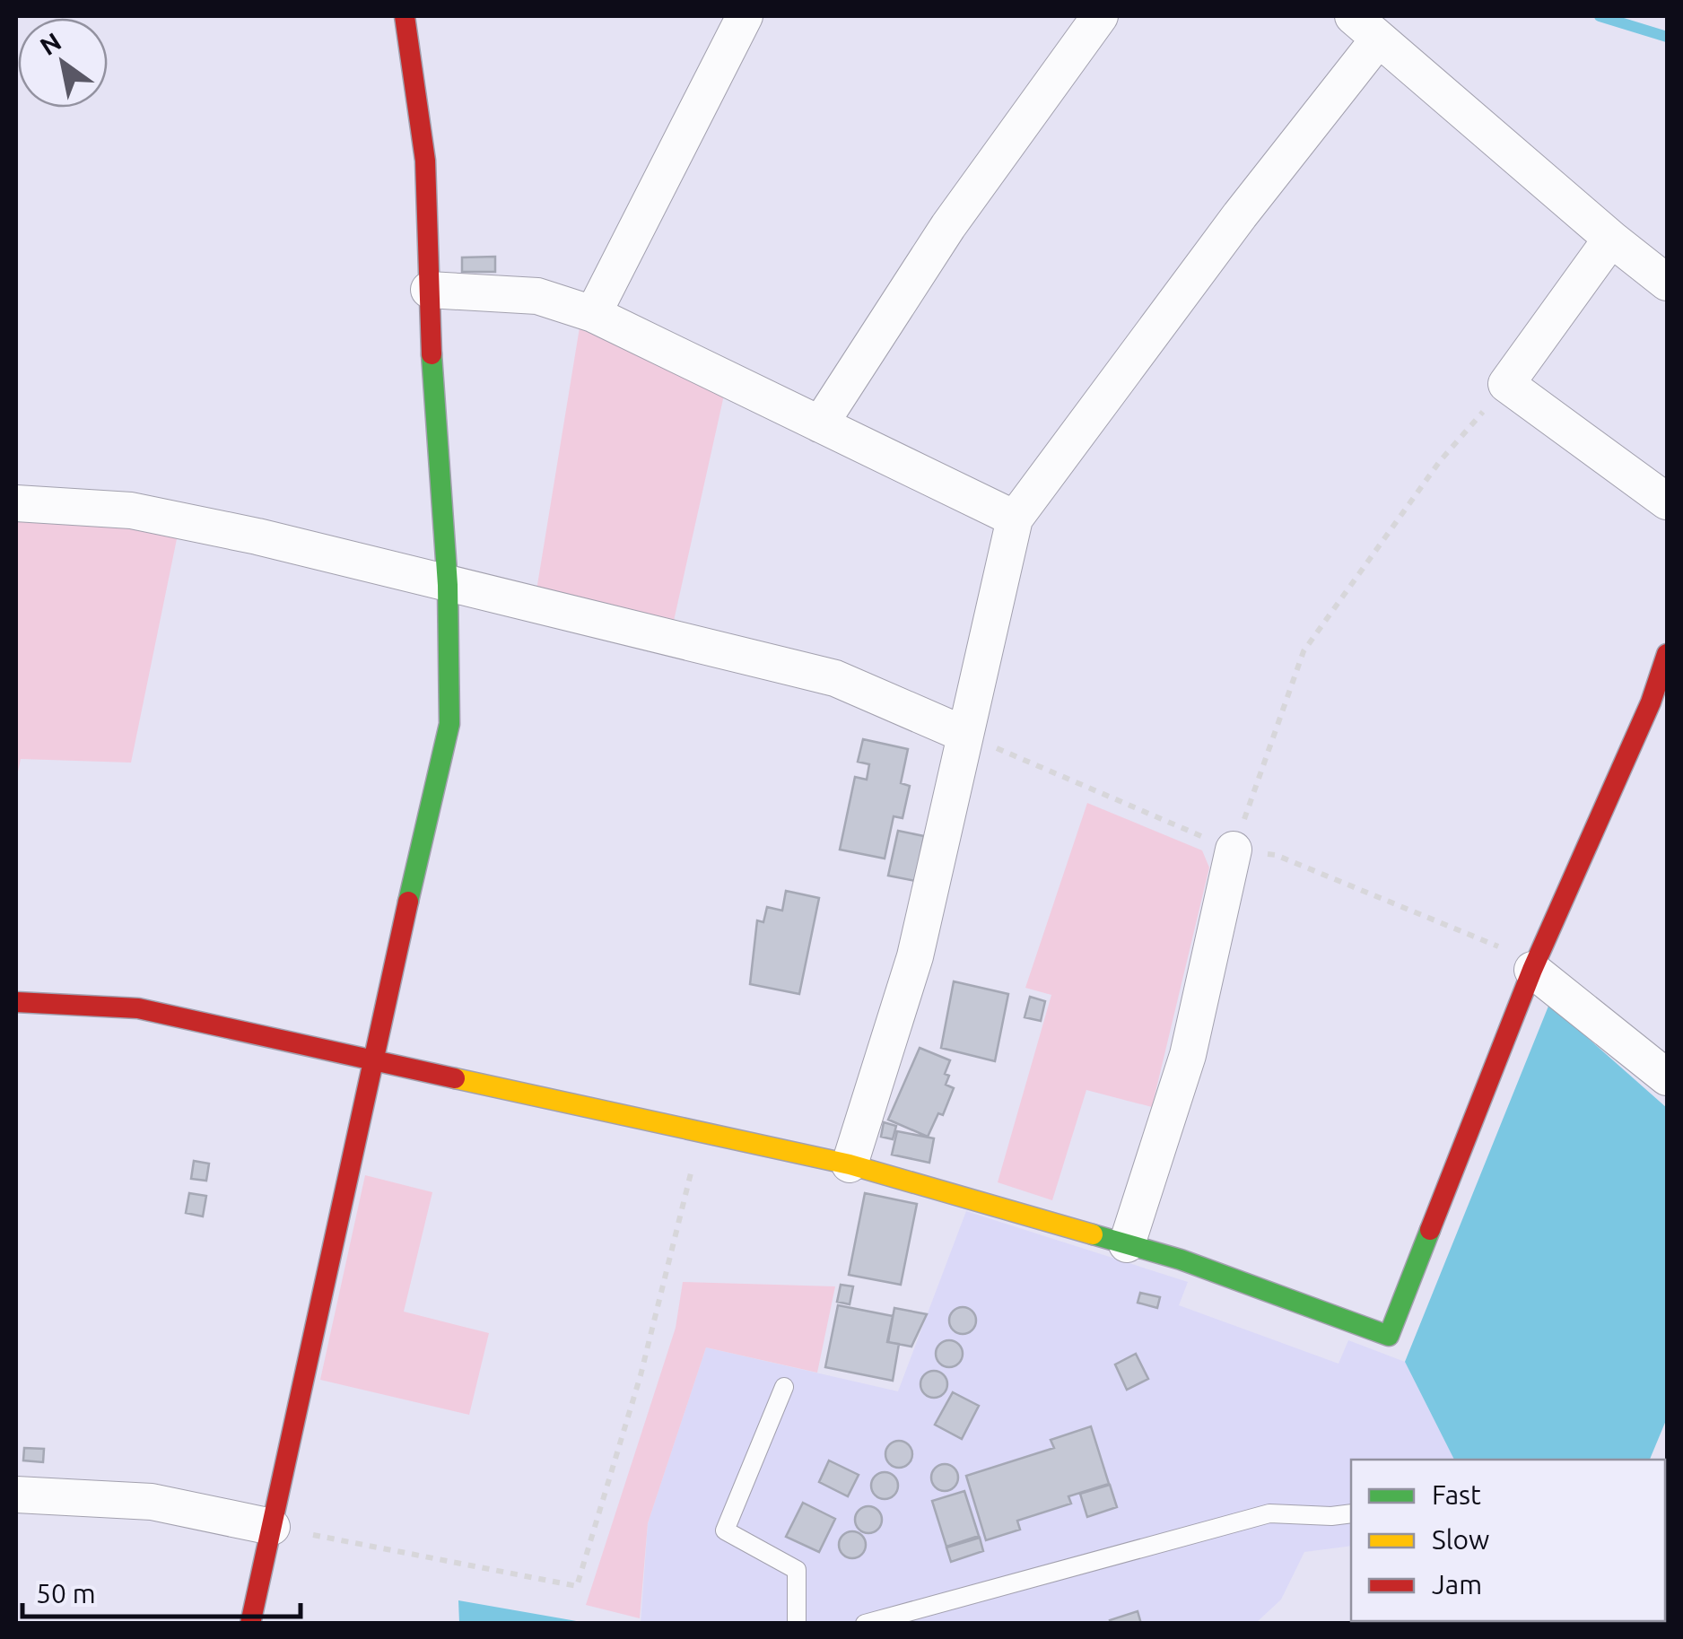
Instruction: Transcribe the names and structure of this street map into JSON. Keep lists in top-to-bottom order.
{
  "legend": ["Fast", "Slow", "Jam"],
  "scale_bar": "50 m",
  "north": "top left"
}
